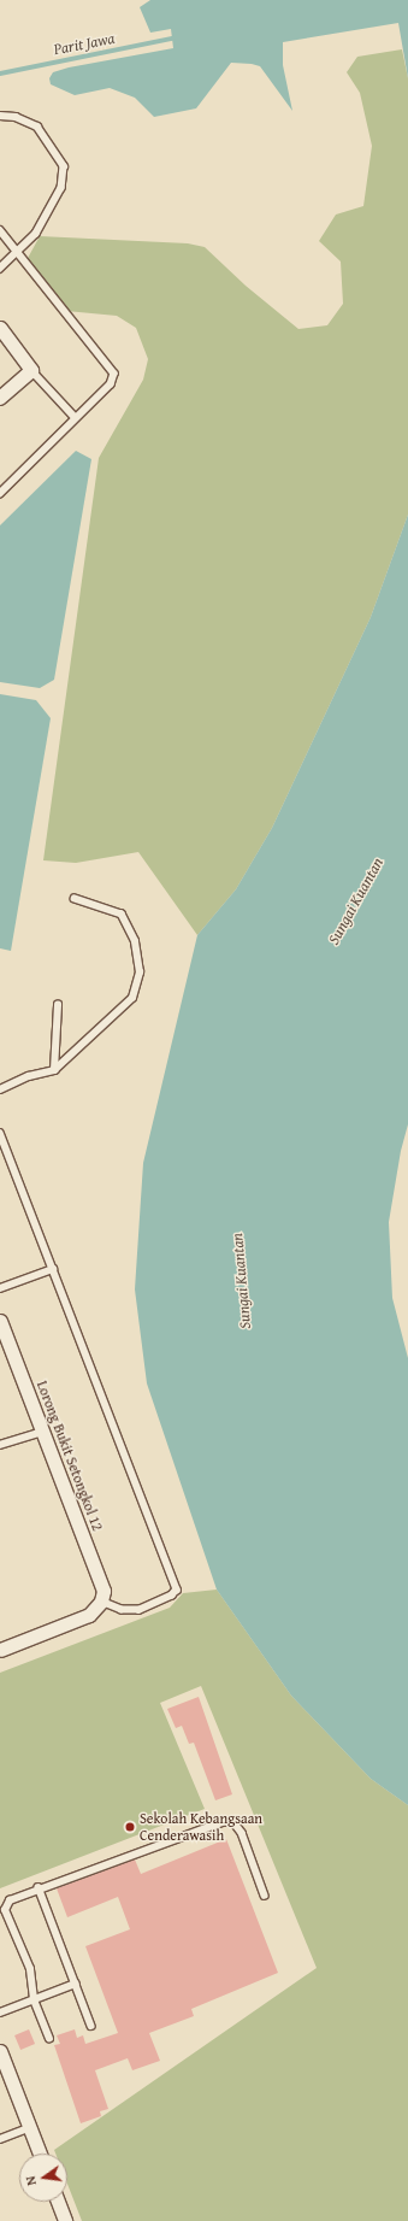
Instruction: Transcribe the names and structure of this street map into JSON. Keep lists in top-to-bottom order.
{
  "streets": {
    "street": ["Lorong Bukit Setongkol 12"]
  },
  "water": ["Parit Jawa", "Sungai Kuantan"],
  "places": ["Sekolah Kebangsaan Cenderawasih"],
  "north": "left"
}
